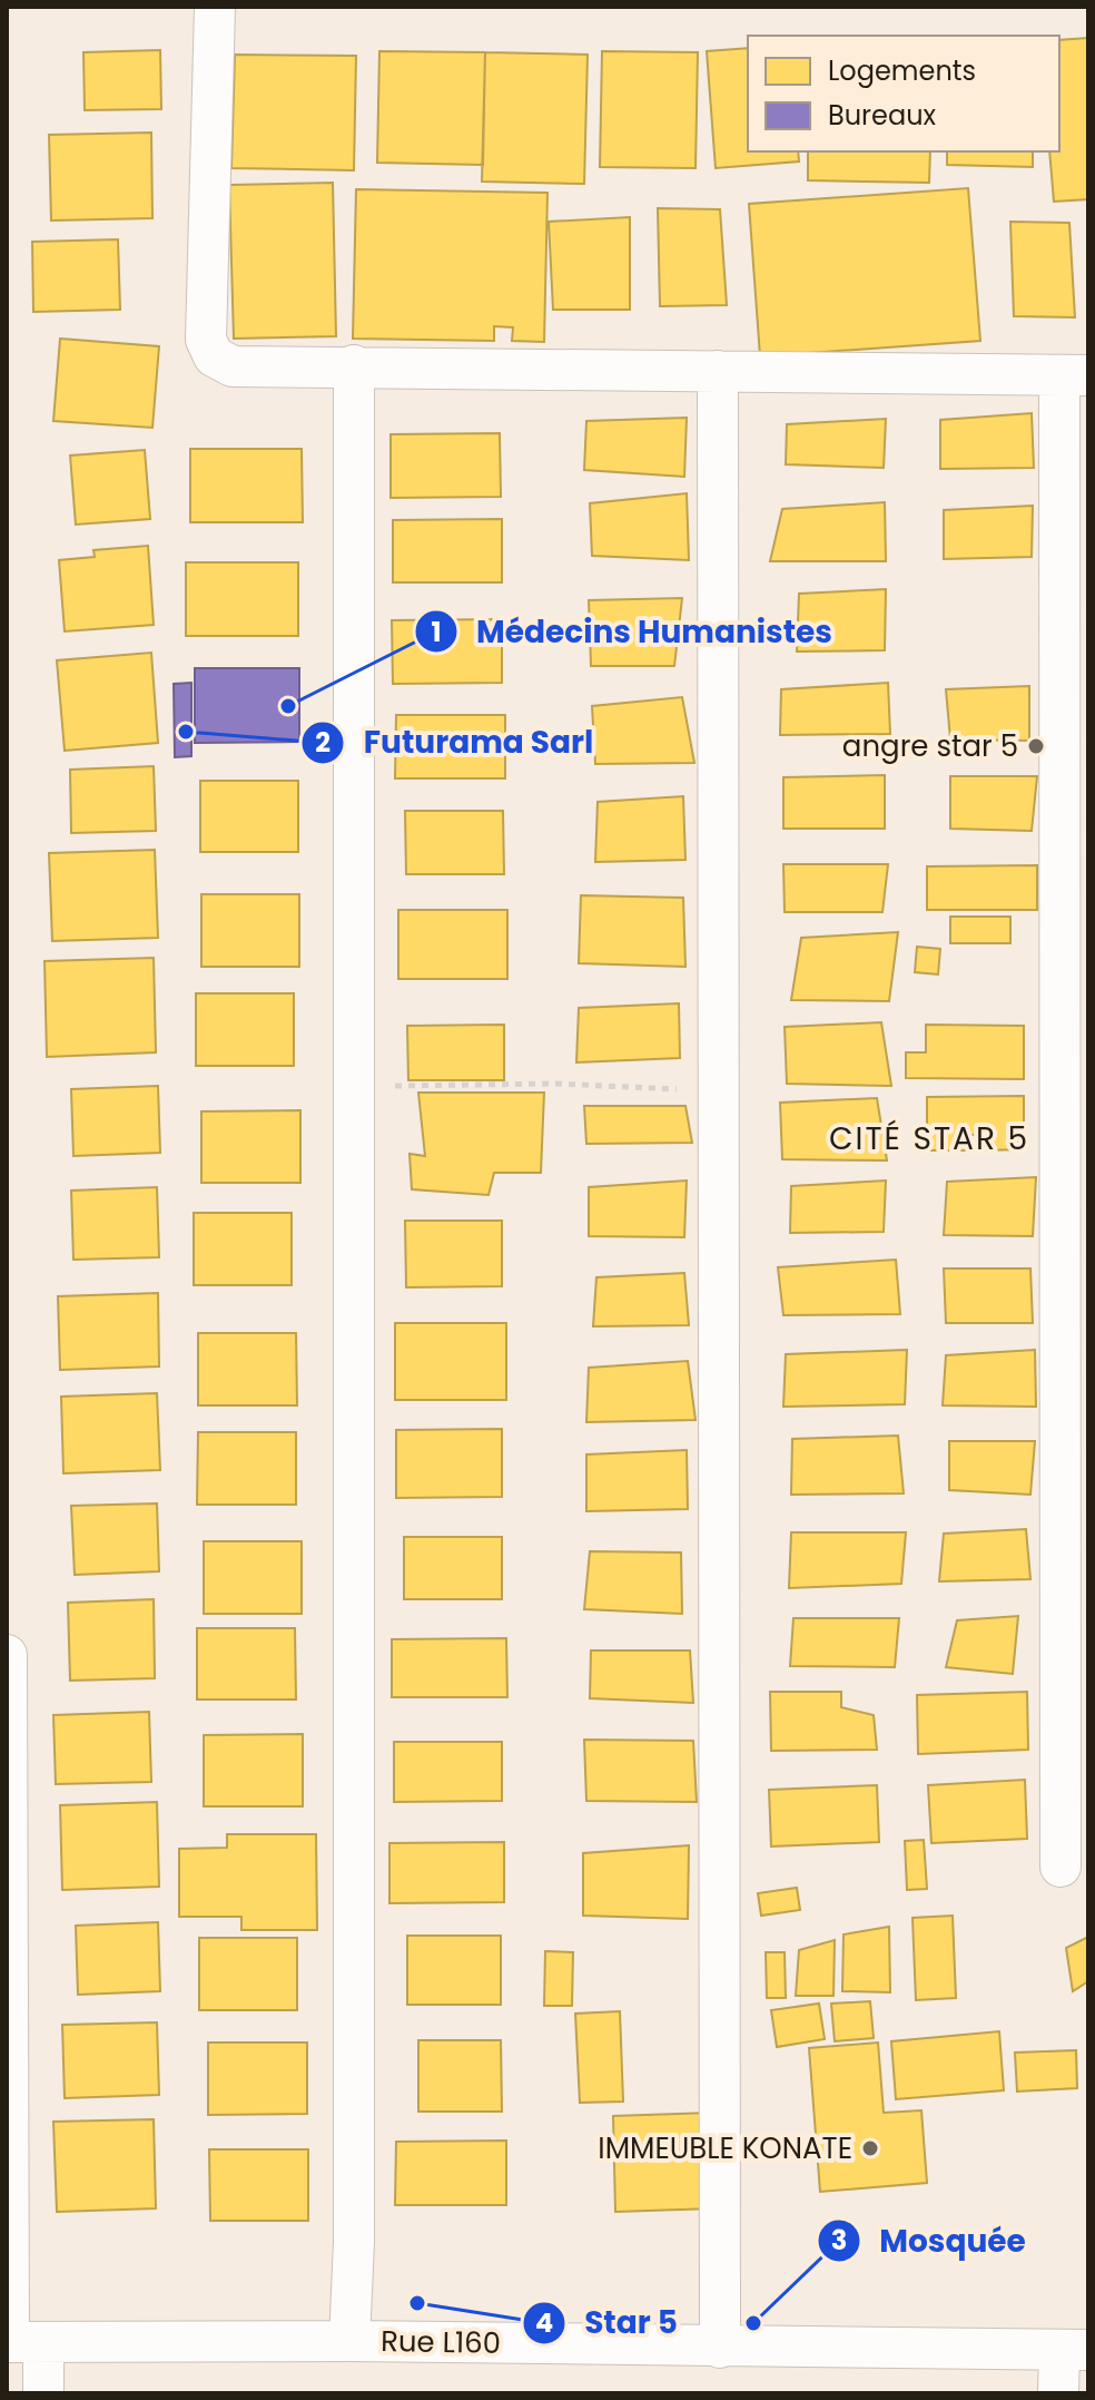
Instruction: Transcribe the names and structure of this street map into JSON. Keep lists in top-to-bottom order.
{
  "streets": {
    "street": ["Rue L160"]
  },
  "districts": ["CITÉ STAR 5"],
  "places": [
    "Médecins Humanistes",
    "Futurama Sarl",
    "angre star 5",
    "IMMEUBLE KONATE",
    "Star 5",
    "Mosquée"
  ],
  "legend": ["Logements", "Bureaux"]
}
